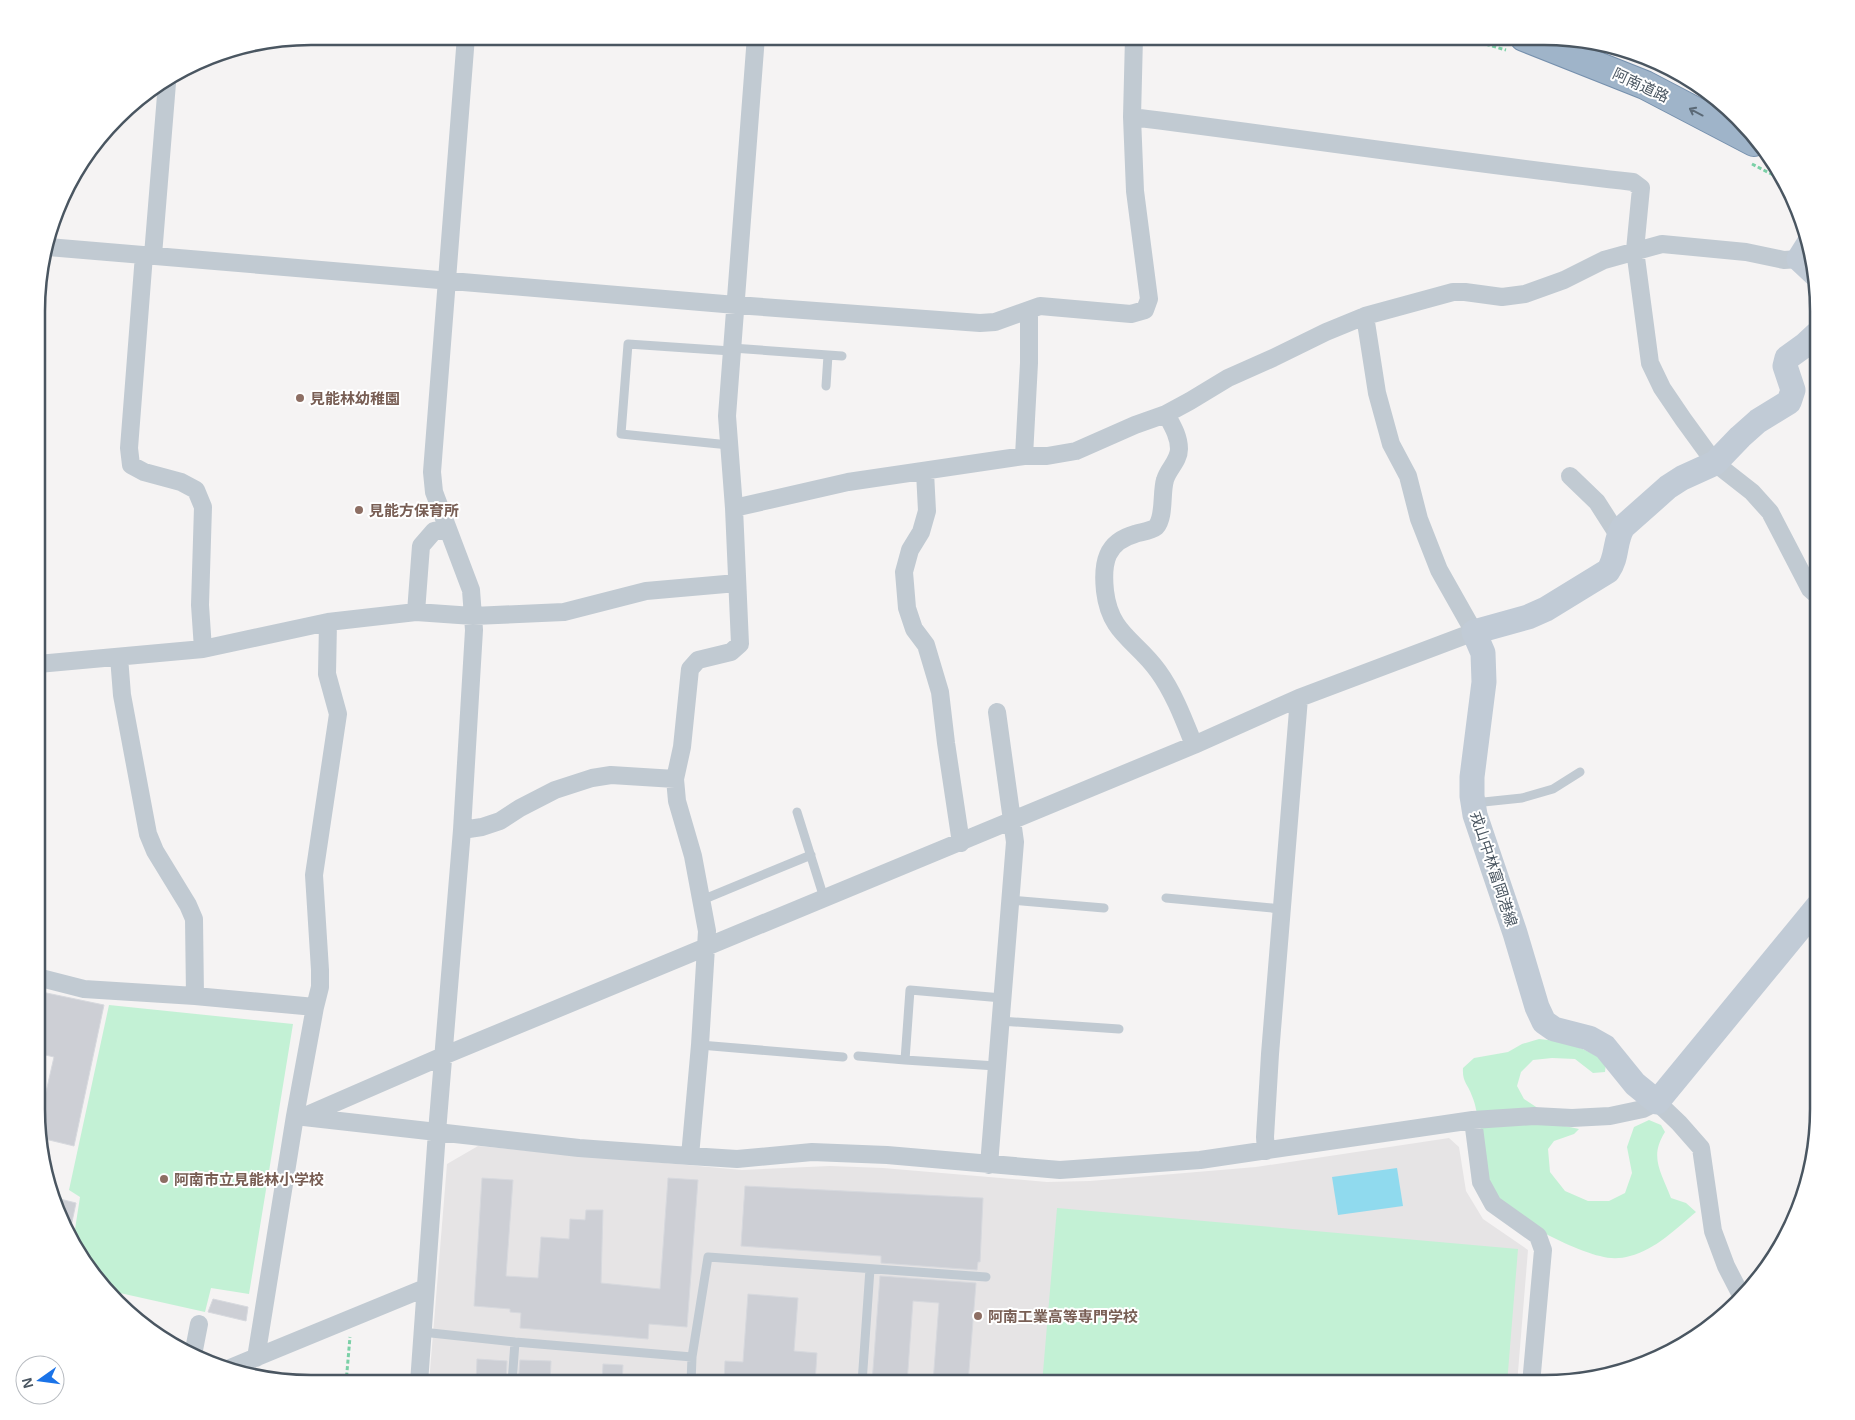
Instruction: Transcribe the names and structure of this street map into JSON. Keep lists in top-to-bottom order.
{
  "streets": {
    "highway": ["阿南道路"],
    "main road": ["戎山中林富岡港線"]
  },
  "one_way": ["阿南道路"],
  "places": [
    "見能林幼稚園",
    "見能方保育所",
    "阿南市立見能林小学校",
    "阿南工業高等専門学校"
  ],
  "north": "left"
}
